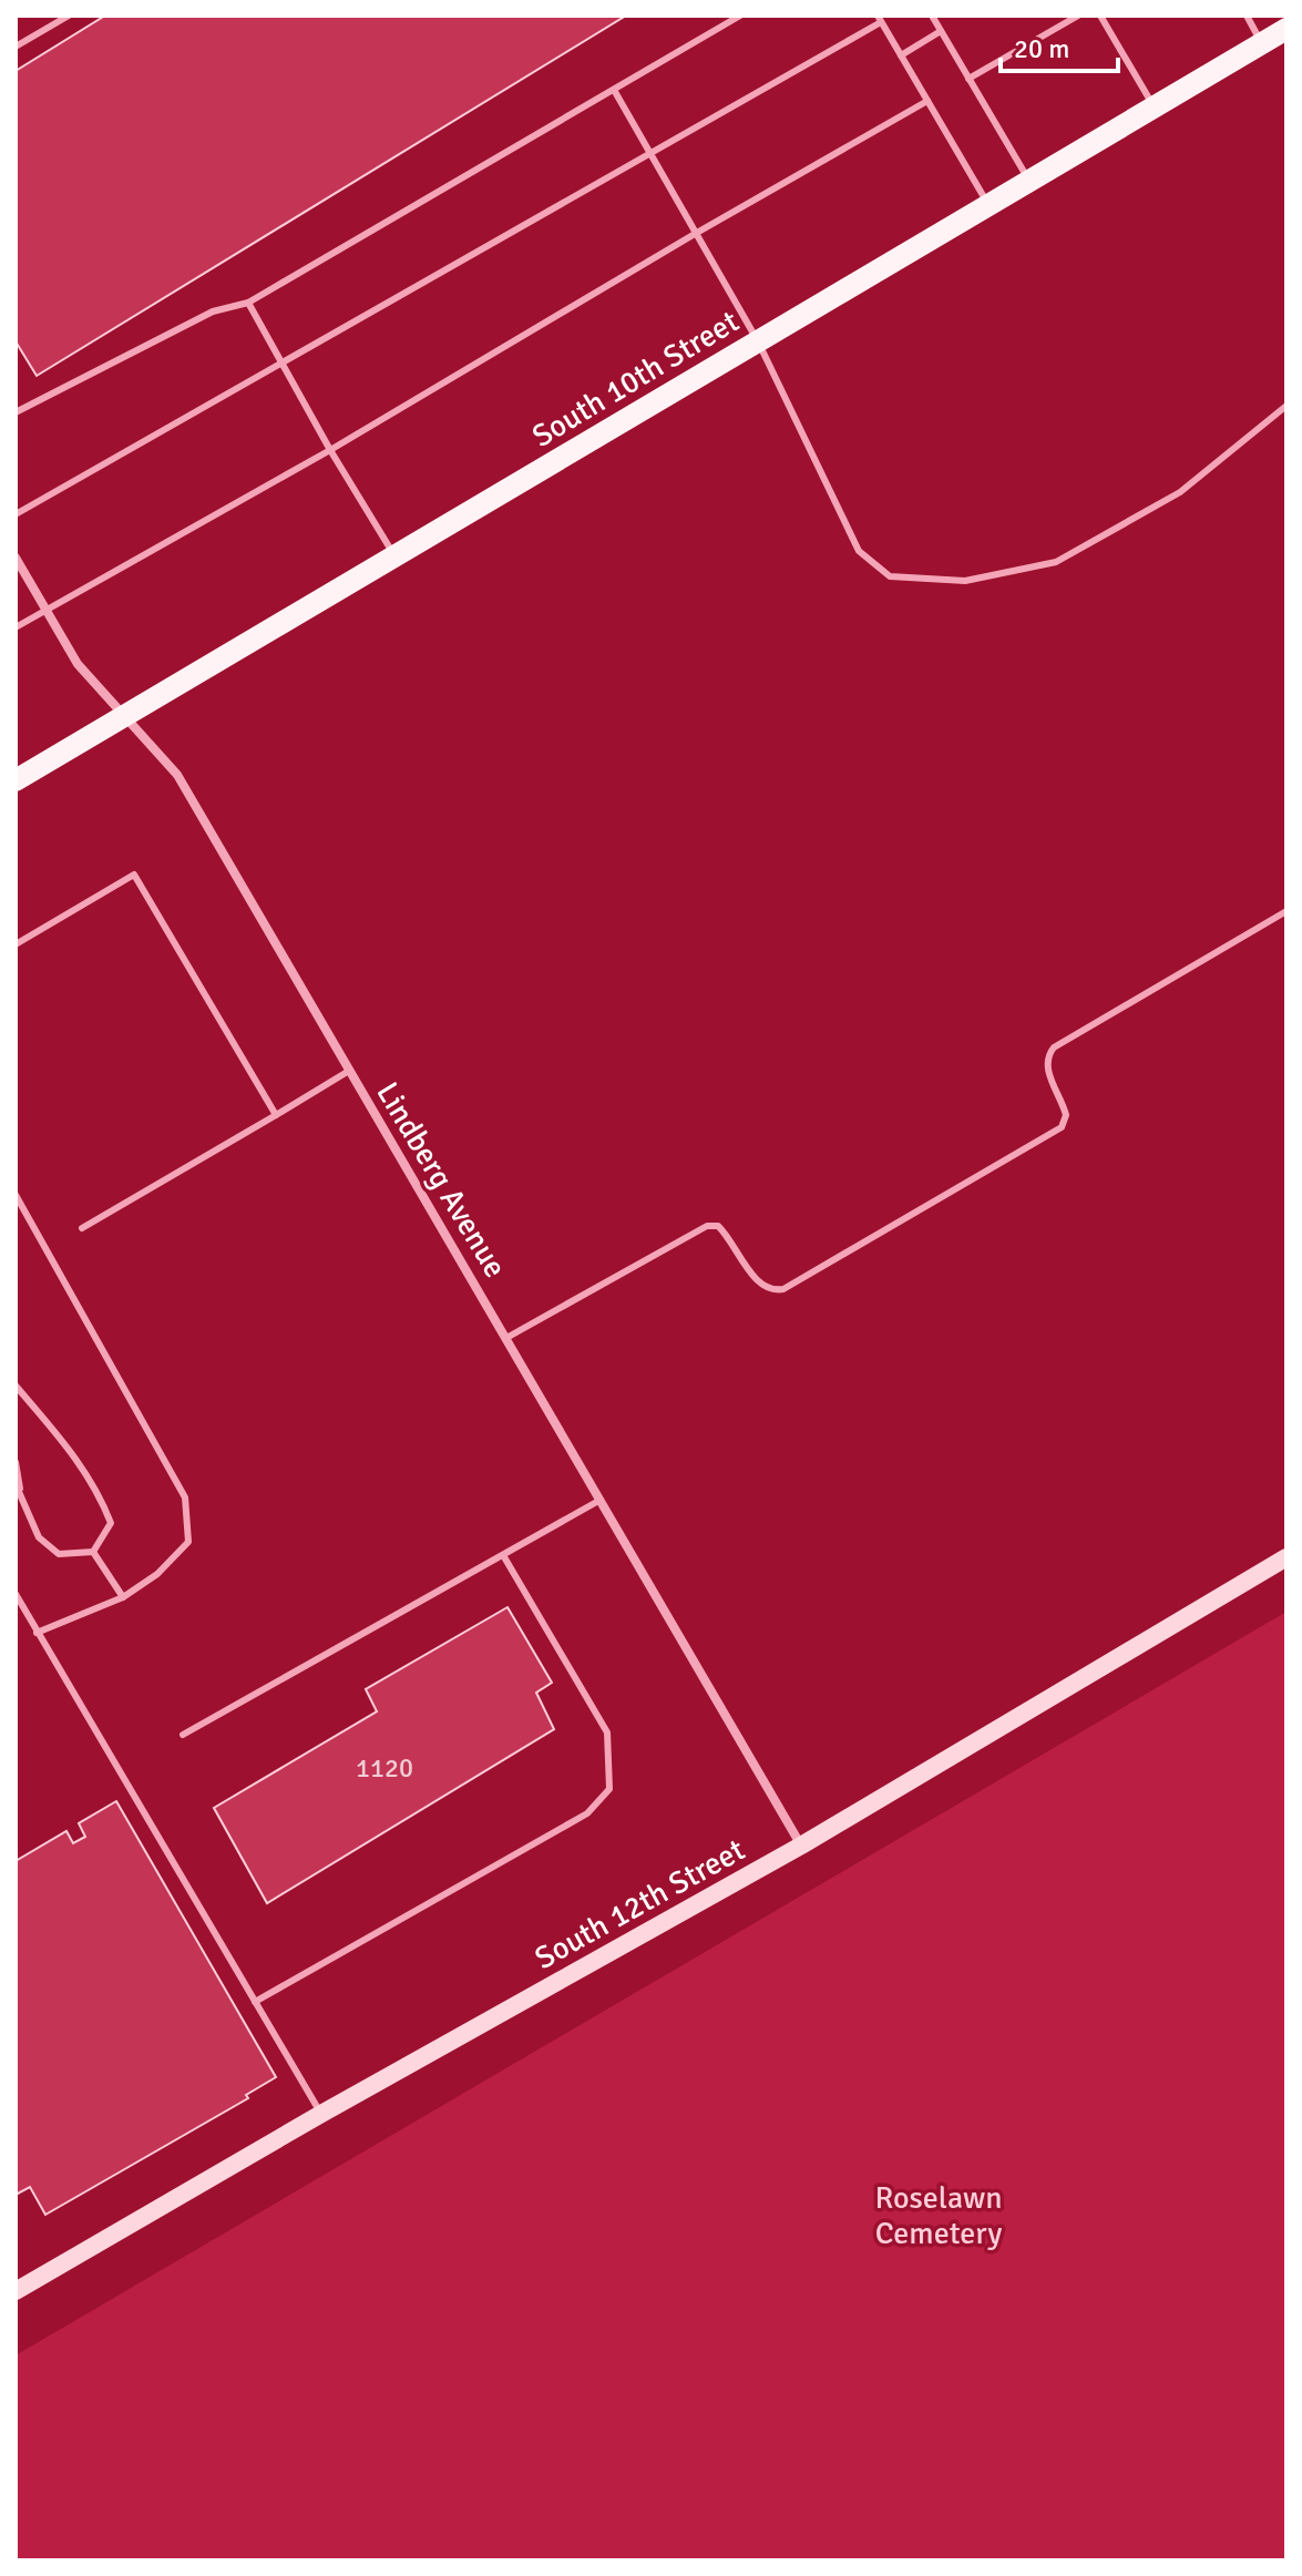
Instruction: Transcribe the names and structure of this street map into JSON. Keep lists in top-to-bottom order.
{
  "streets": {
    "main road": ["South 10th Street"],
    "street": ["Lindberg Avenue", "South 12th Street"]
  },
  "crossings": [
    ["South 10th Street", "Lindberg Avenue"],
    ["Lindberg Avenue", "South 12th Street"]
  ],
  "parks": ["Roselawn Cemetery"],
  "house_numbers": ["1120"],
  "scale_bar": "20 m"
}
